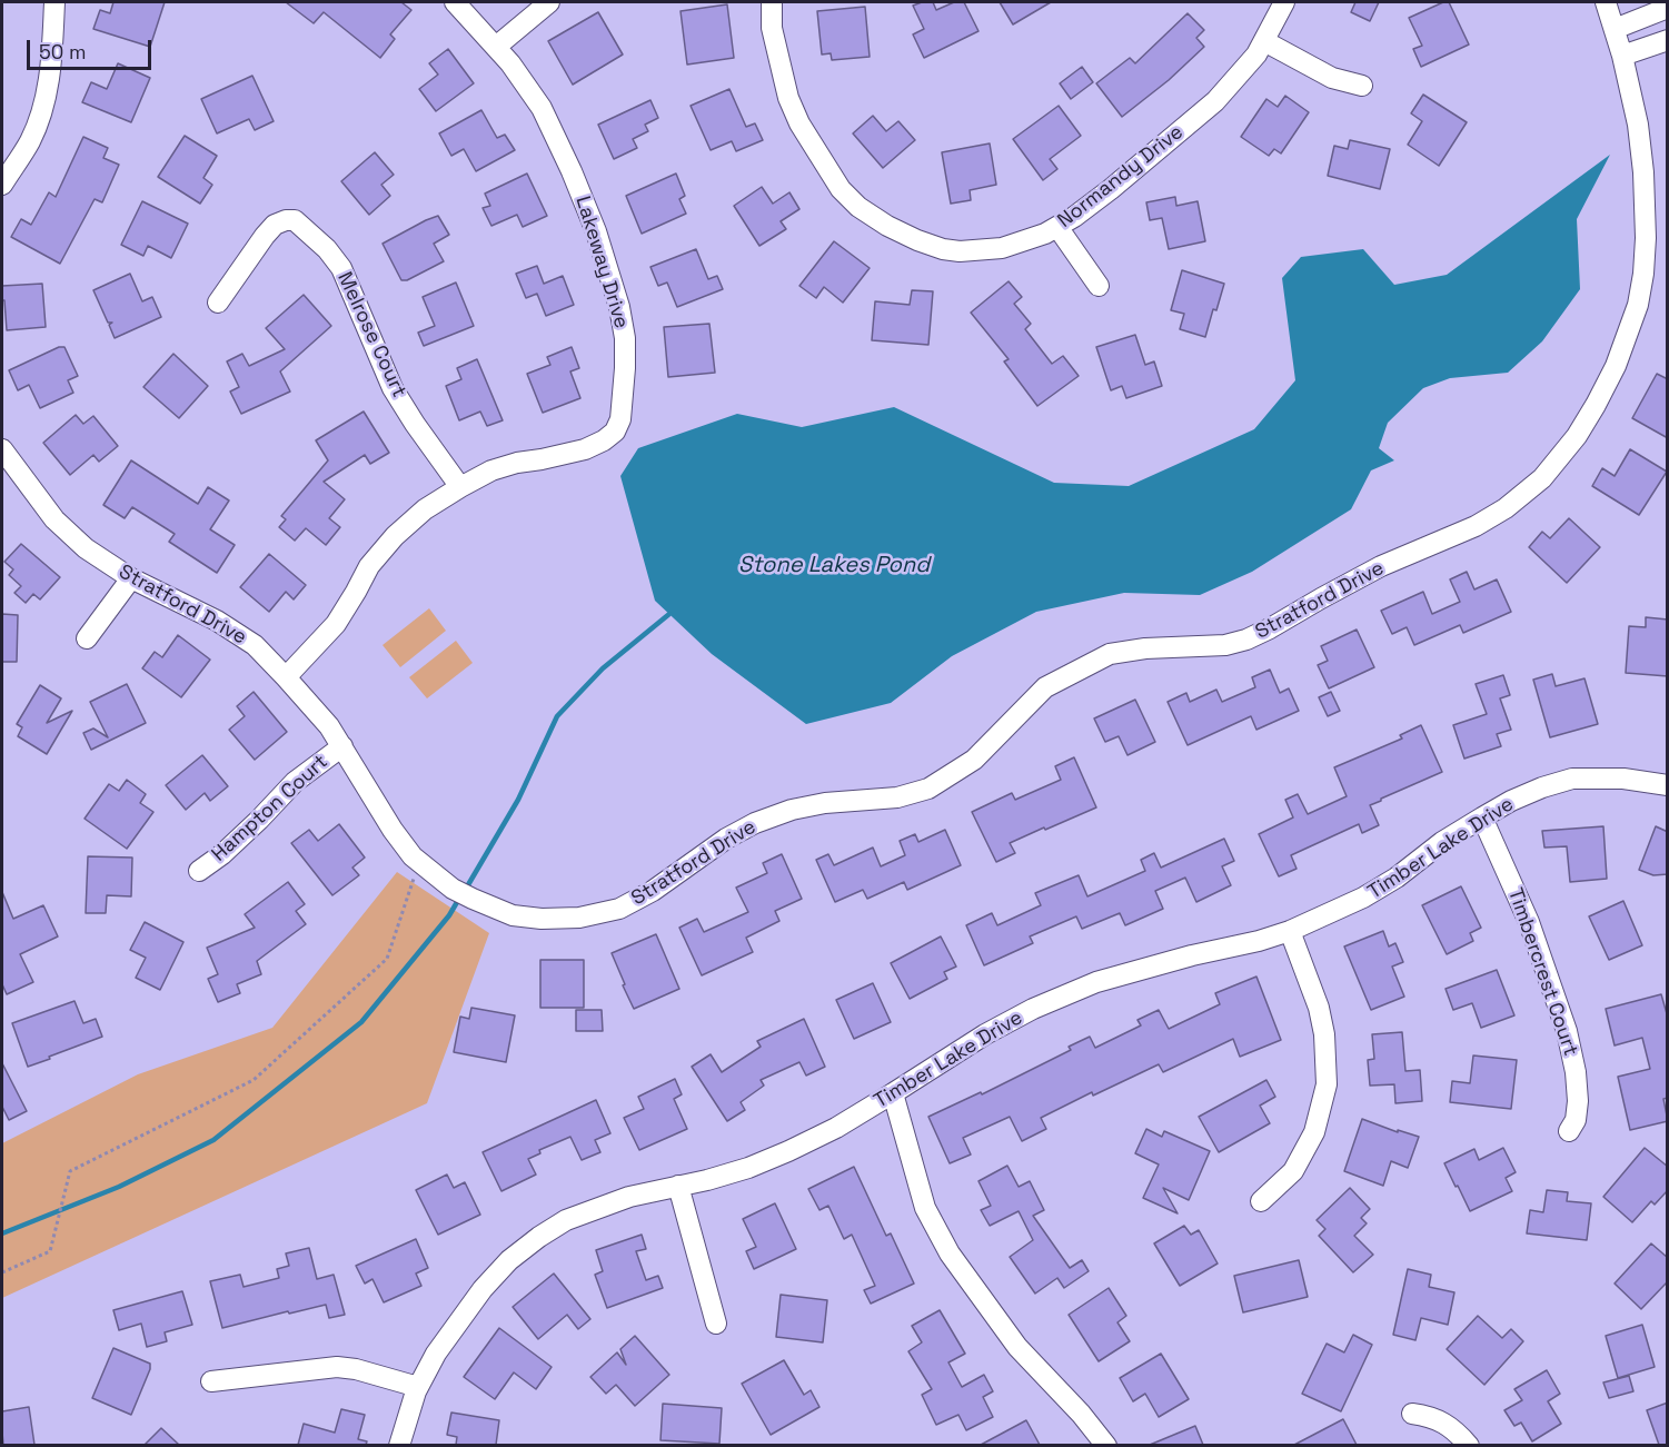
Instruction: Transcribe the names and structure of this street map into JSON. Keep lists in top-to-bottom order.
{
  "streets": {
    "street": [
      "Normandy Drive",
      "Lakeway Drive",
      "Melrose Court",
      "Stratford Drive",
      "Hampton Court",
      "Timber Lake Drive",
      "Timbercrest Court"
    ]
  },
  "crossings": [
    ["Lakeway Drive", "Melrose Court"],
    ["Lakeway Drive", "Stratford Drive"],
    ["Stratford Drive", "Hampton Court"],
    ["Timber Lake Drive", "Timbercrest Court"]
  ],
  "water": ["Stone Lakes Pond"],
  "scale_bar": "50 m"
}
